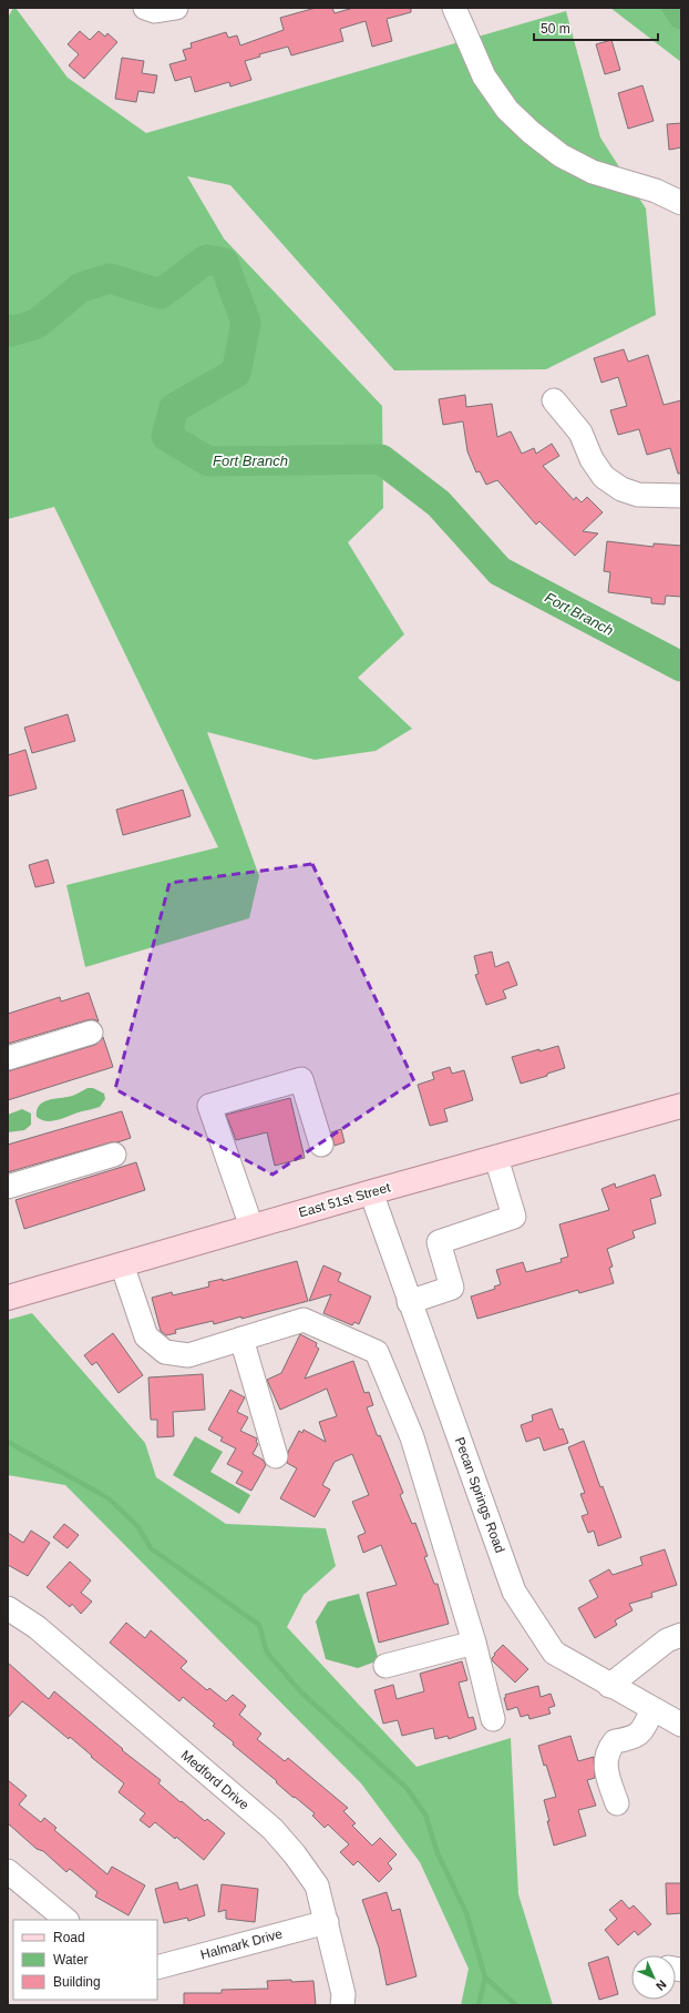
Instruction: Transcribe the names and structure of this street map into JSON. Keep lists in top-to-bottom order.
{
  "streets": {
    "main road": ["East 51st Street"],
    "street": ["Pecan Springs Road", "Medford Drive", "Halmark Drive"]
  },
  "crossings": [
    ["East 51st Street", "Pecan Springs Road"],
    ["Medford Drive", "Halmark Drive"]
  ],
  "water": ["Fort Branch"],
  "legend": ["Road", "Water", "Building"],
  "scale_bar": "50 m",
  "north": "bottom right"
}
